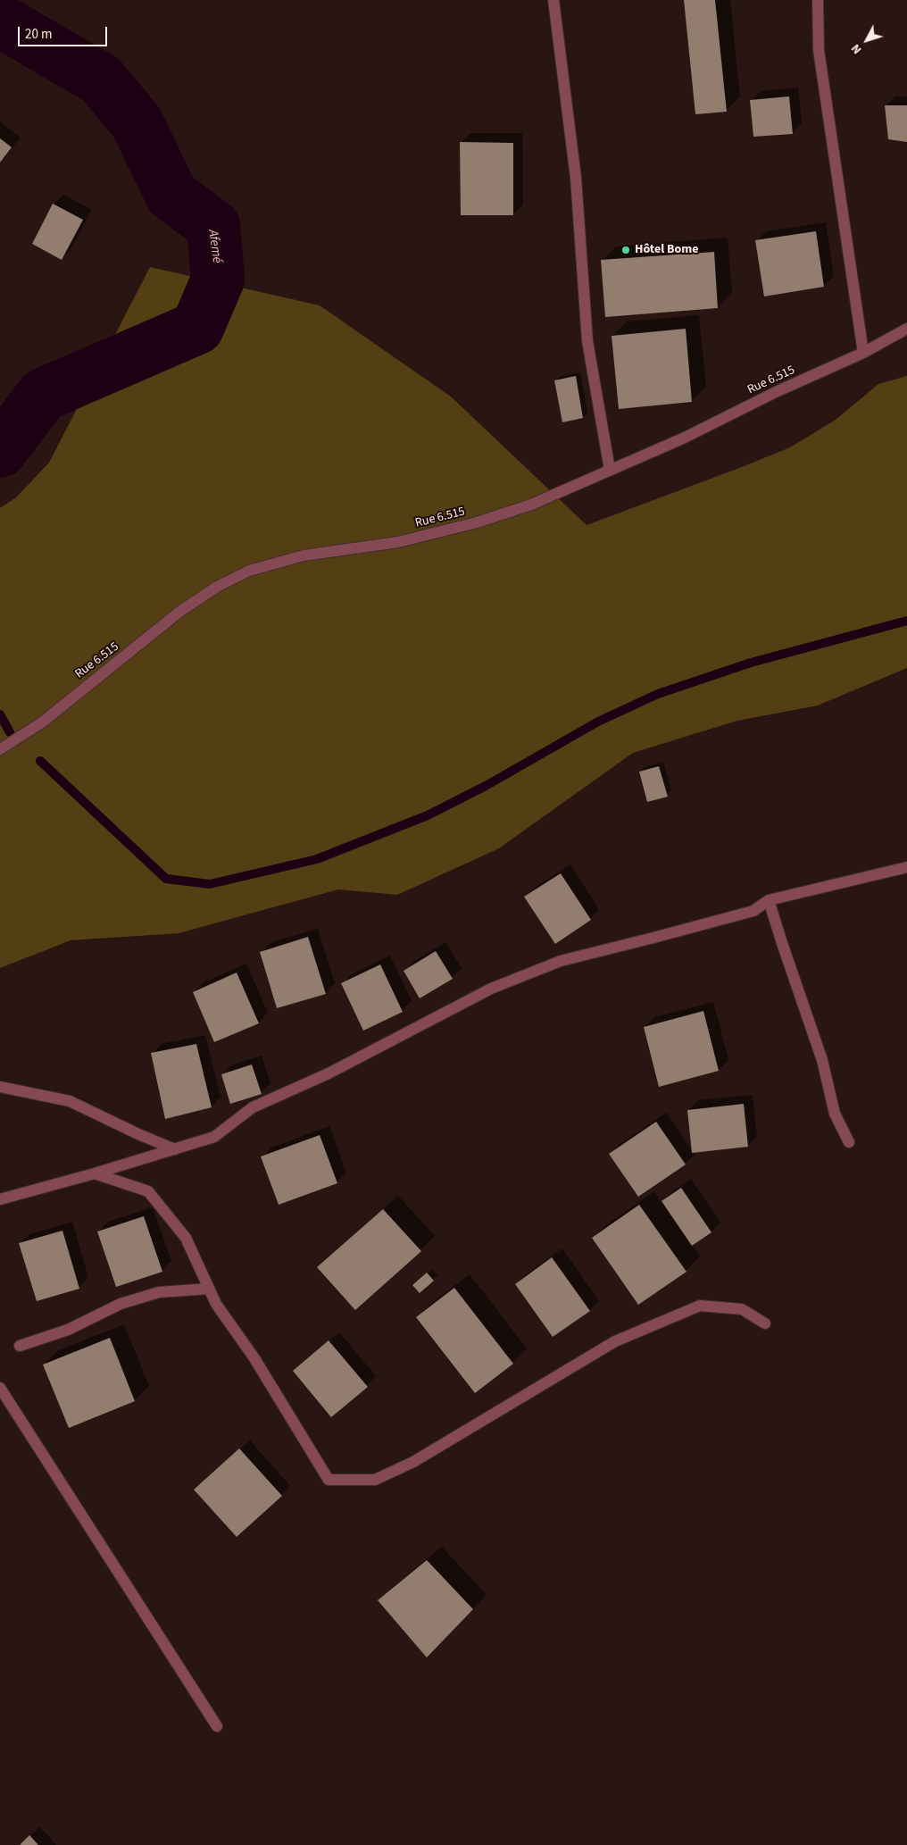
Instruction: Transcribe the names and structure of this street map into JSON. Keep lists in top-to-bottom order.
{
  "streets": {
    "street": ["Rue 6.515"]
  },
  "water": ["Afemé"],
  "places": ["Hôtel Bome"],
  "scale_bar": "20 m",
  "north": "bottom left"
}
